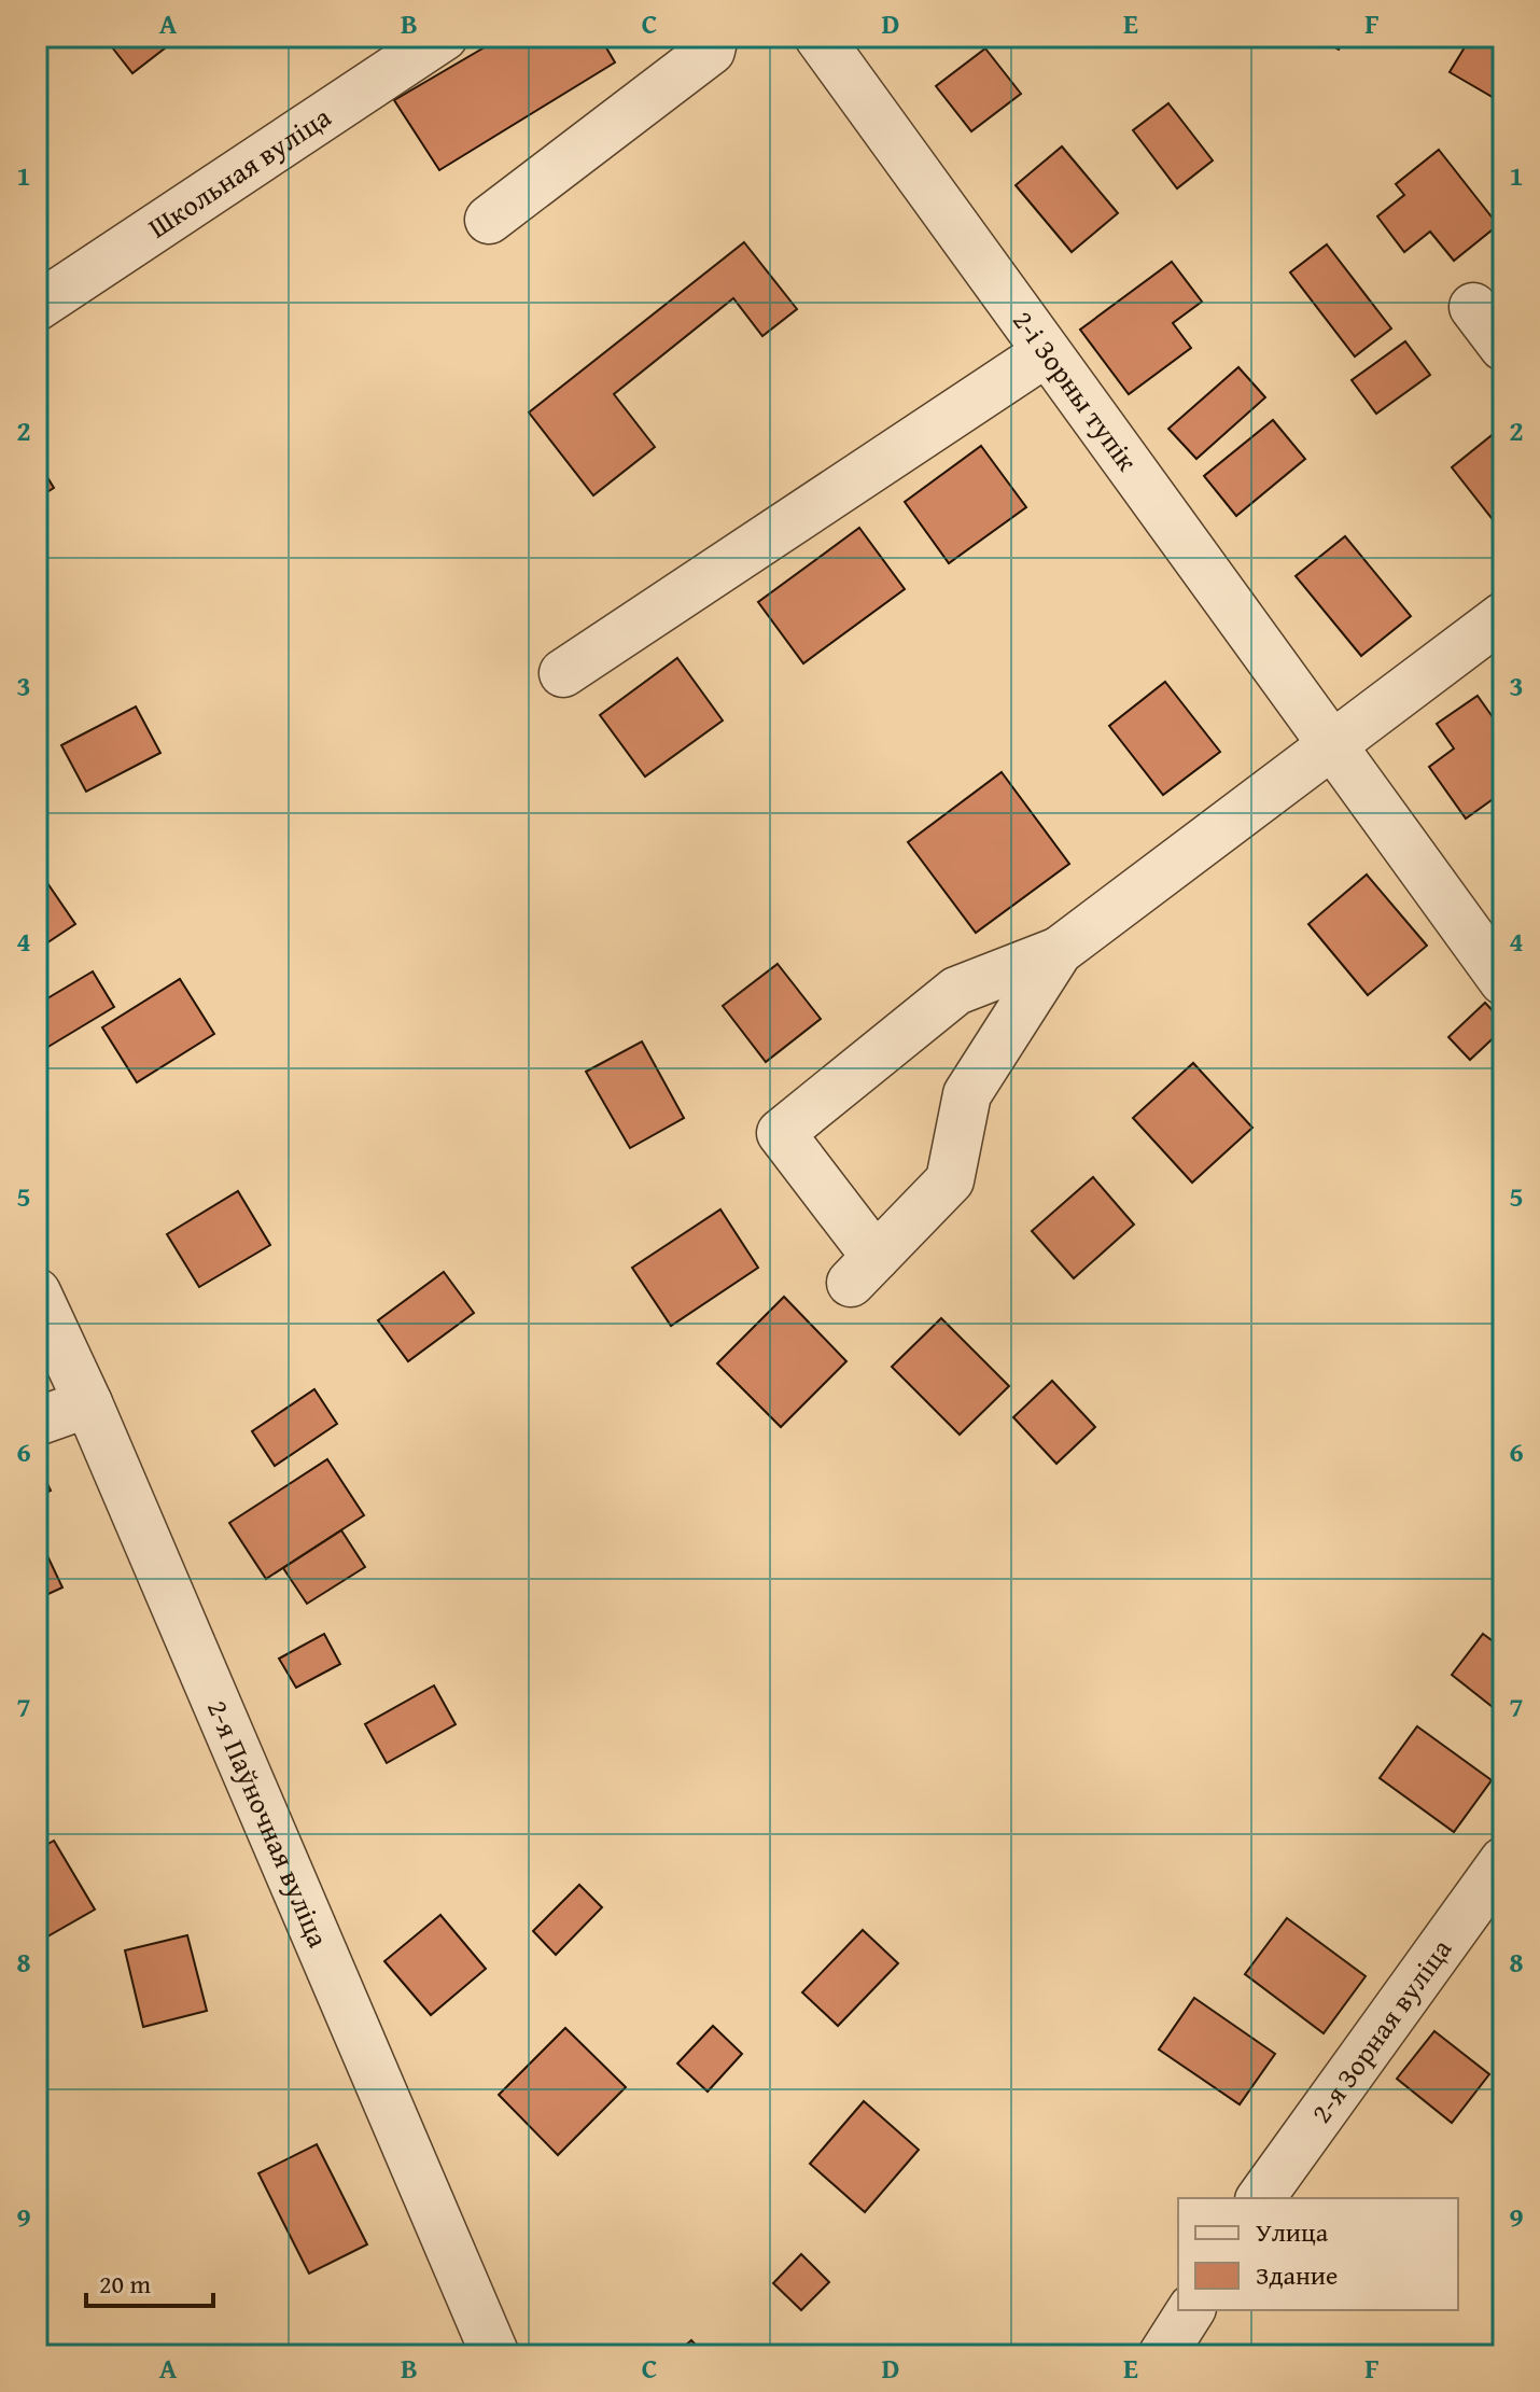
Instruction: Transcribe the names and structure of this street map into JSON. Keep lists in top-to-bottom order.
{
  "streets": {
    "street": [
      "Школьная вуліца",
      "2-і Зорны тупік",
      "2-я Паўночная вуліца",
      "2-я Зорная вуліца"
    ]
  },
  "legend": ["Улица", "Здание"],
  "scale_bar": "20 m",
  "grid": {
    "columns": [
      "A",
      "B",
      "C",
      "D",
      "E",
      "F"
    ],
    "rows": [
      "1",
      "2",
      "3",
      "4",
      "5",
      "6",
      "7",
      "8",
      "9"
    ]
  }
}
